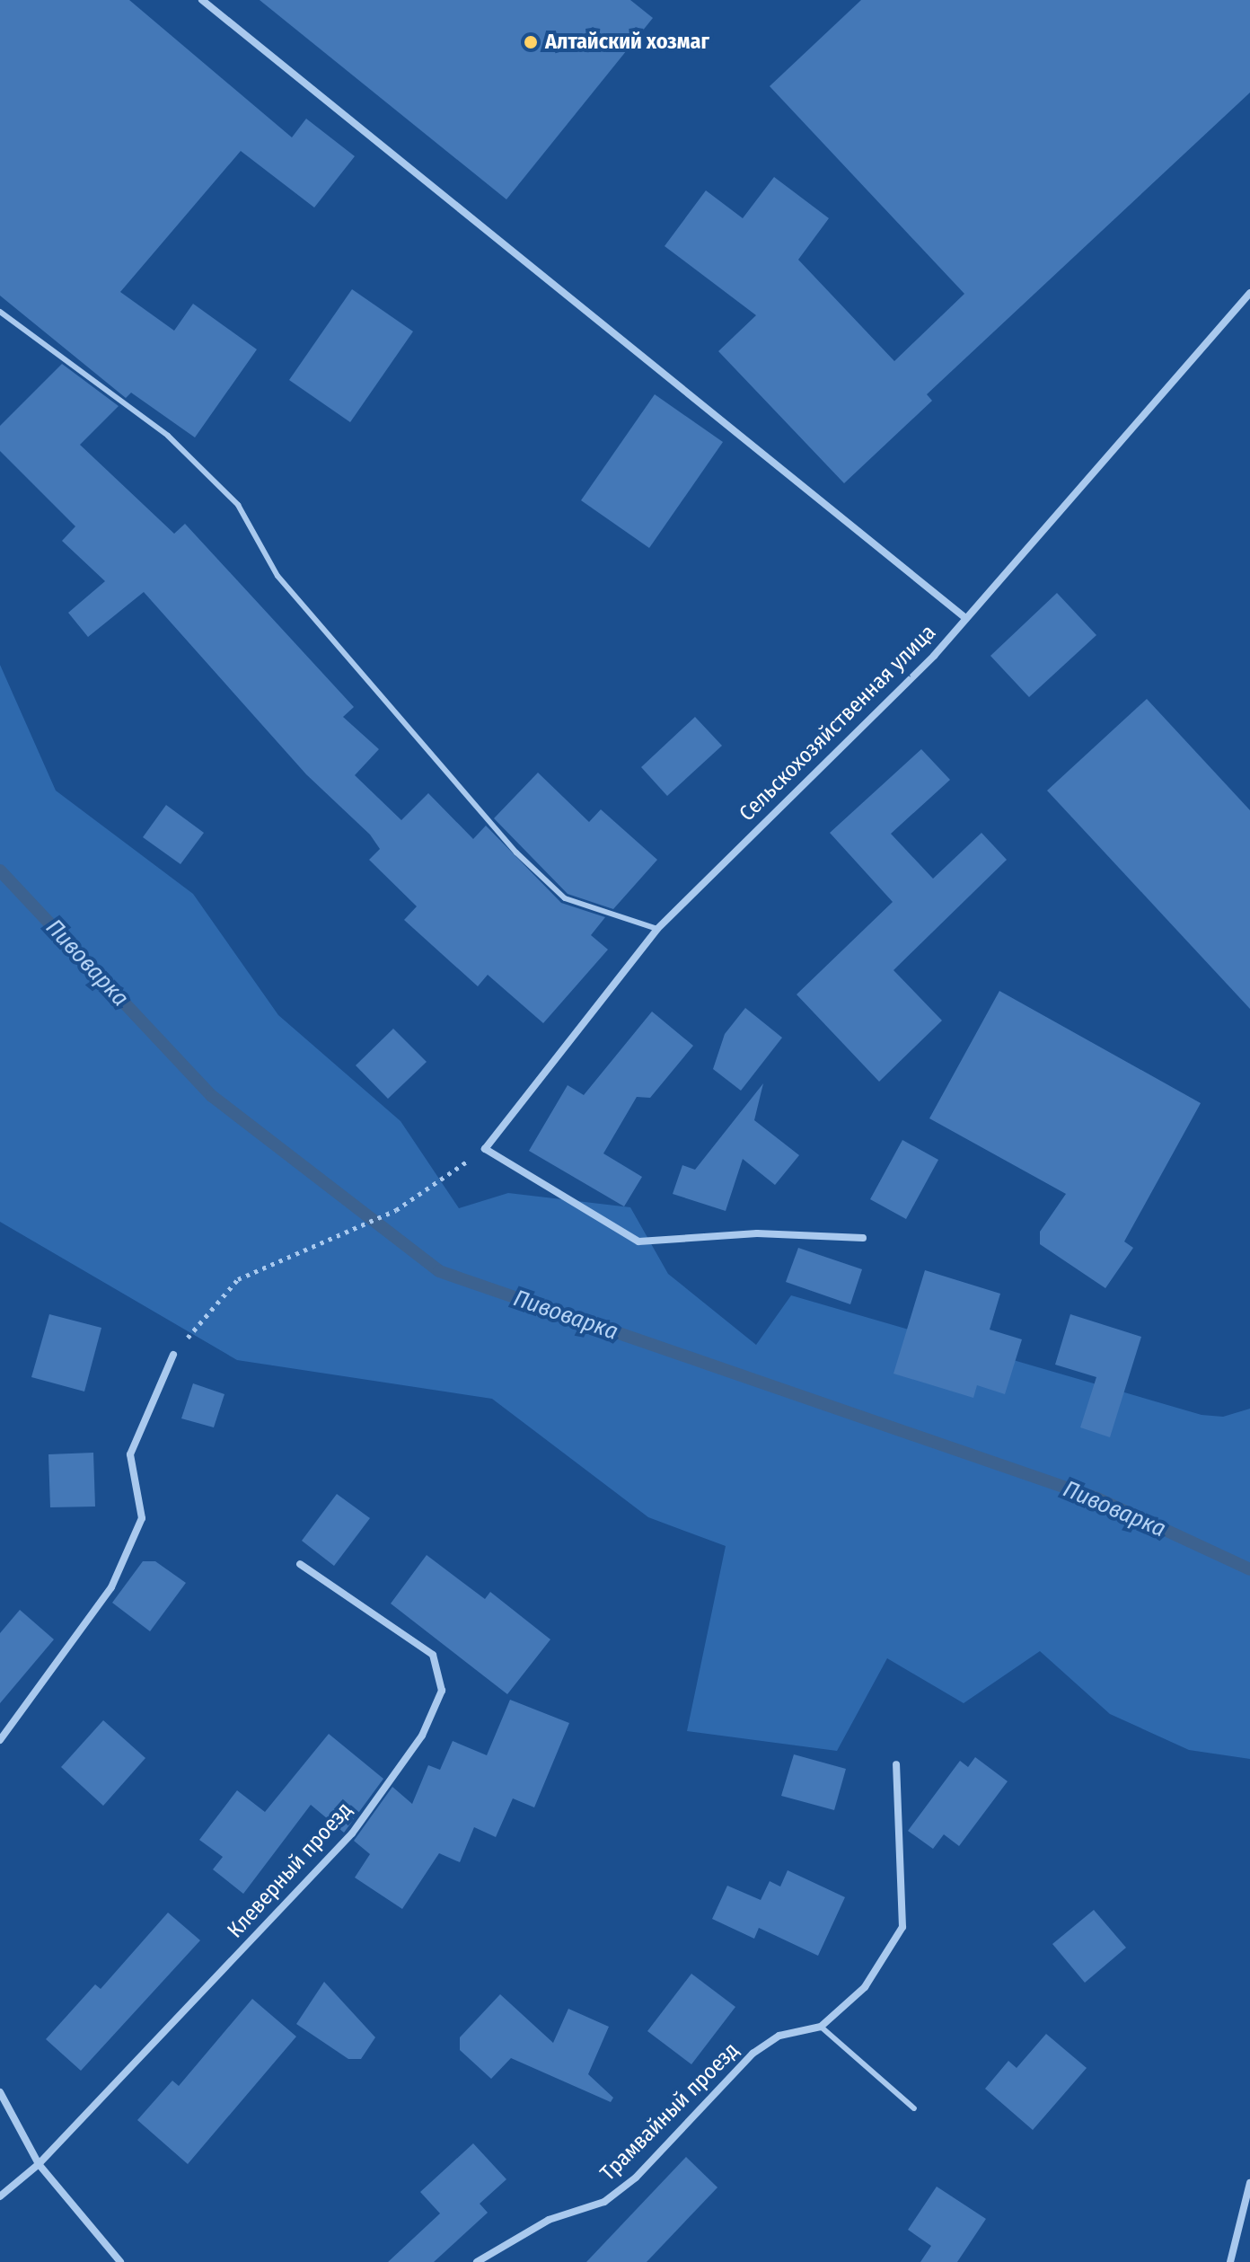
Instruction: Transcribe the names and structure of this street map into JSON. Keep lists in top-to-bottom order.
{
  "streets": {
    "street": ["Сельскохозяйственная улица", "Клеверный проезд", "Трамвайный проезд"]
  },
  "water": ["Пивоварка"],
  "places": ["Алтайский хозмаг"]
}
